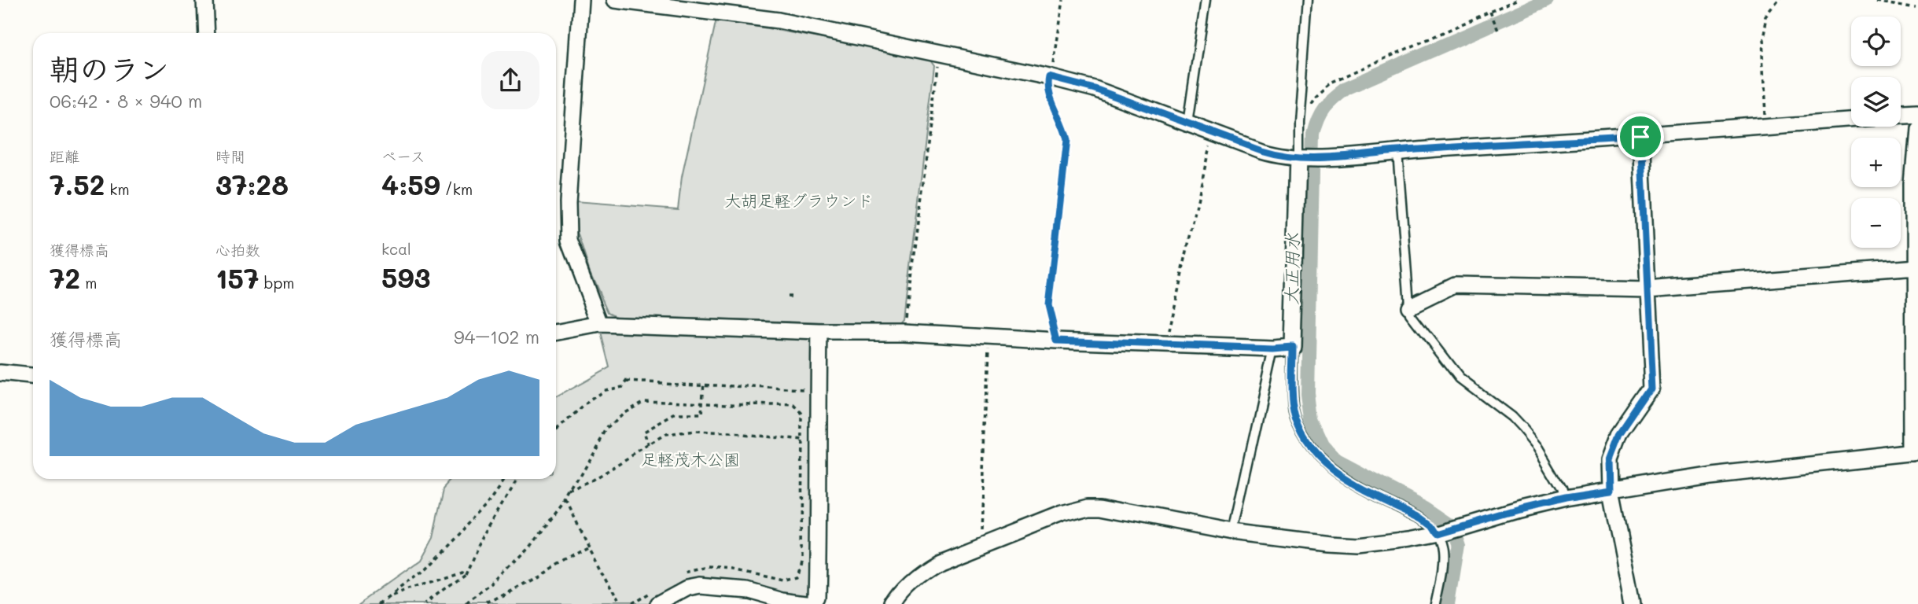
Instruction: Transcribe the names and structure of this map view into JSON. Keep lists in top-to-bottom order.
{
  "water": ["大正用水"],
  "parks": ["大胡足軽グラウンド", "足軽茂木公園"],
  "page": {
    "map_buttons": ["+", "−"],
    "heading": ["朝のラン", "06:42 · 8 × 940 m"],
    "stats": [
      ["距離", "7.52 km"],
      ["時間", "37:28"],
      ["ペース", "4:59 /km"],
      ["獲得標高", "72 m"],
      ["心拍数", "157 bpm"],
      ["kcal", "593"]
    ],
    "chart": ["獲得標高", "94–102 m"]
  }
}
